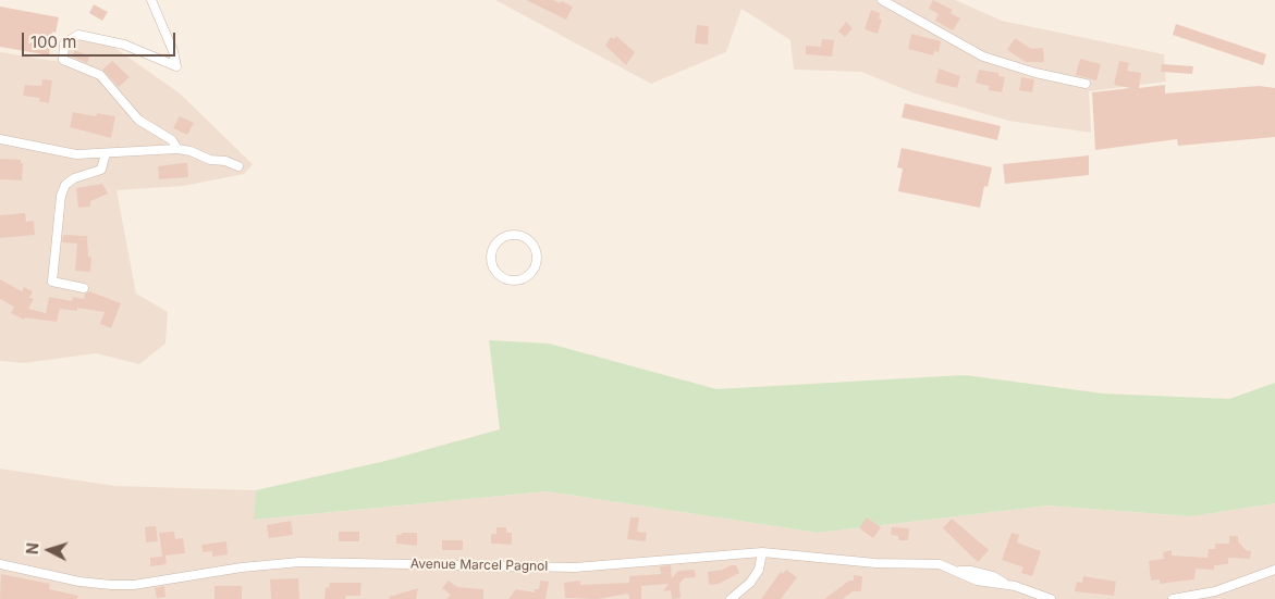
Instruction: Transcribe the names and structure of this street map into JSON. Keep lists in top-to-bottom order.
{
  "streets": {
    "street": ["Avenue Marcel Pagnol"]
  },
  "scale_bar": "100 m",
  "north": "left"
}
